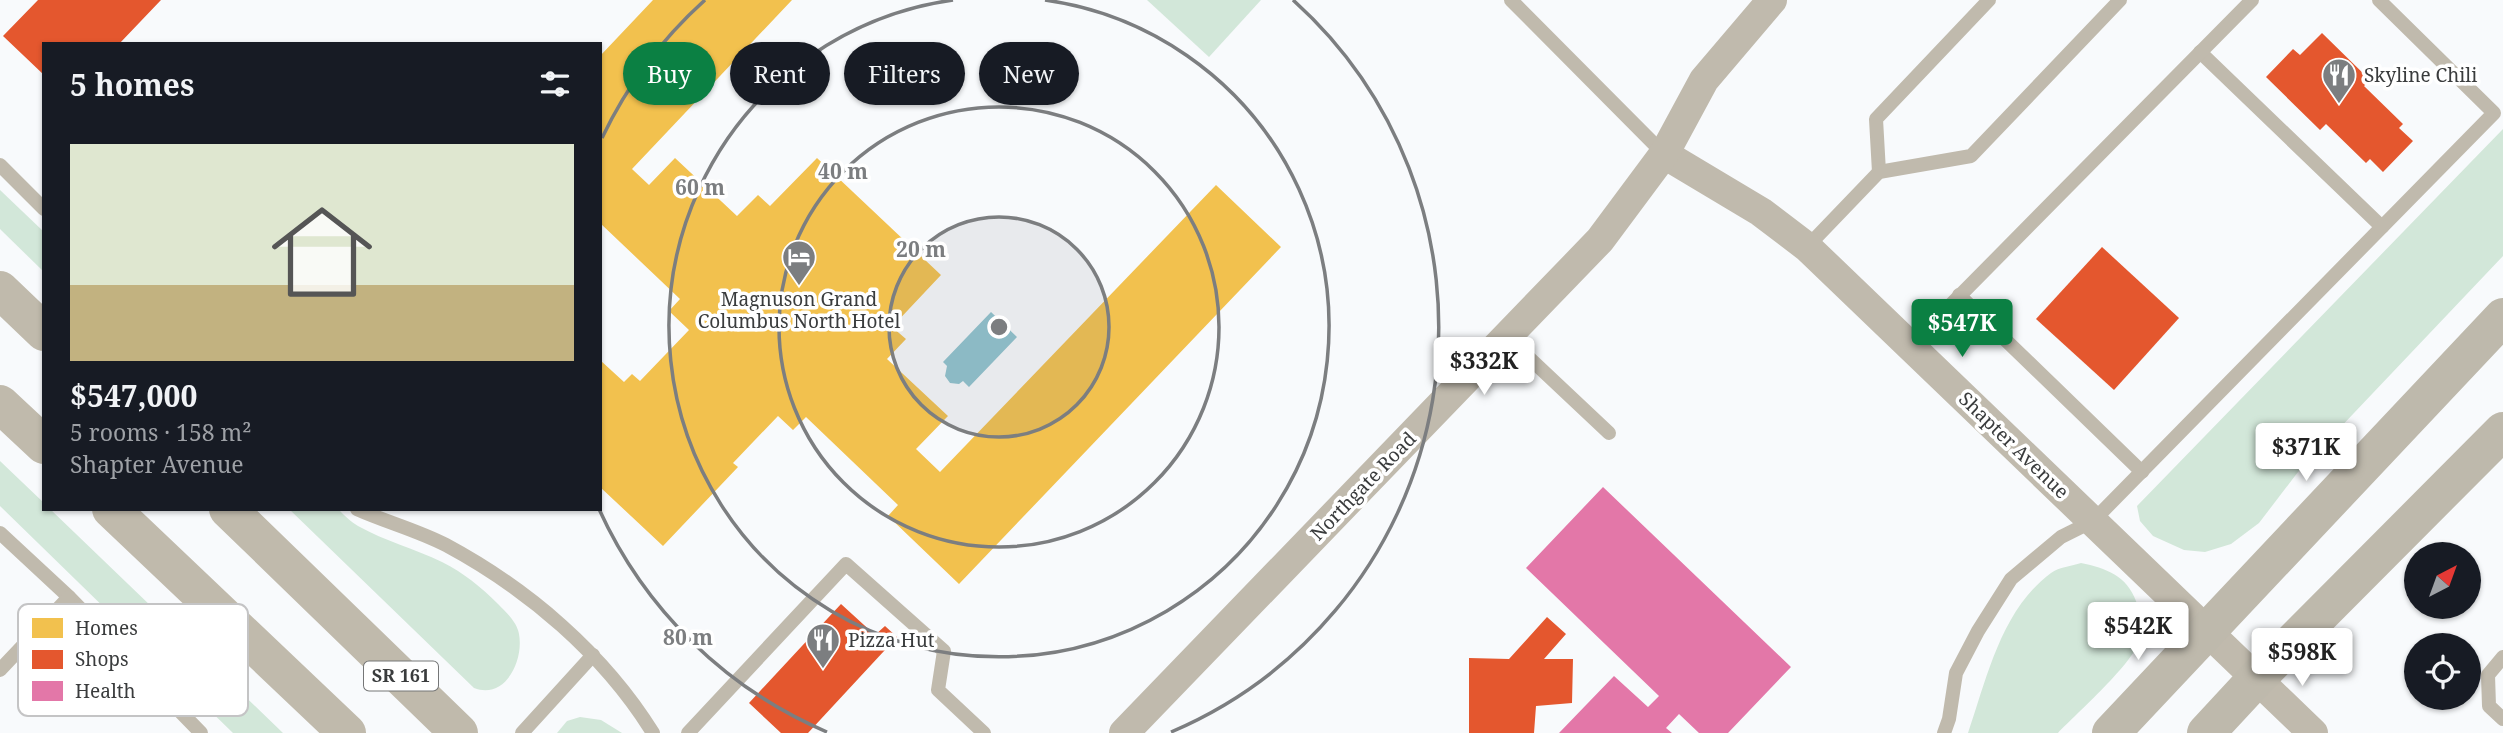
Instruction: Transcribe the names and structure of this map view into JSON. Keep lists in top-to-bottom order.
{
  "streets": {
    "main road": ["SR 161"],
    "street": ["Shapter Avenue", "Northgate Road"]
  },
  "crossings": [
    ["Shapter Avenue", "Northgate Road"]
  ],
  "places": {
    "restaurant": ["Skyline Chili", "Pizza Hut"],
    "hotel": ["Magnuson Grand Columbus North Hotel"]
  },
  "legend": ["Homes", "Shops", "Health"],
  "north": "top right",
  "page": {
    "chip": [
      "Buy",
      "Rent",
      "Filters",
      "New"
    ],
    "heading": "5 homes",
    "list": [
      {
        "name": "$547,000",
        "note": "5 rooms · 158 m² · Shapter Avenue"
      }
    ],
    "price": [
      "$547K",
      "$332K",
      "$371K",
      "$542K",
      "$598K"
    ]
  },
  "rings": [
    "40 m",
    "60 m",
    "20 m",
    "80 m"
  ]
}
